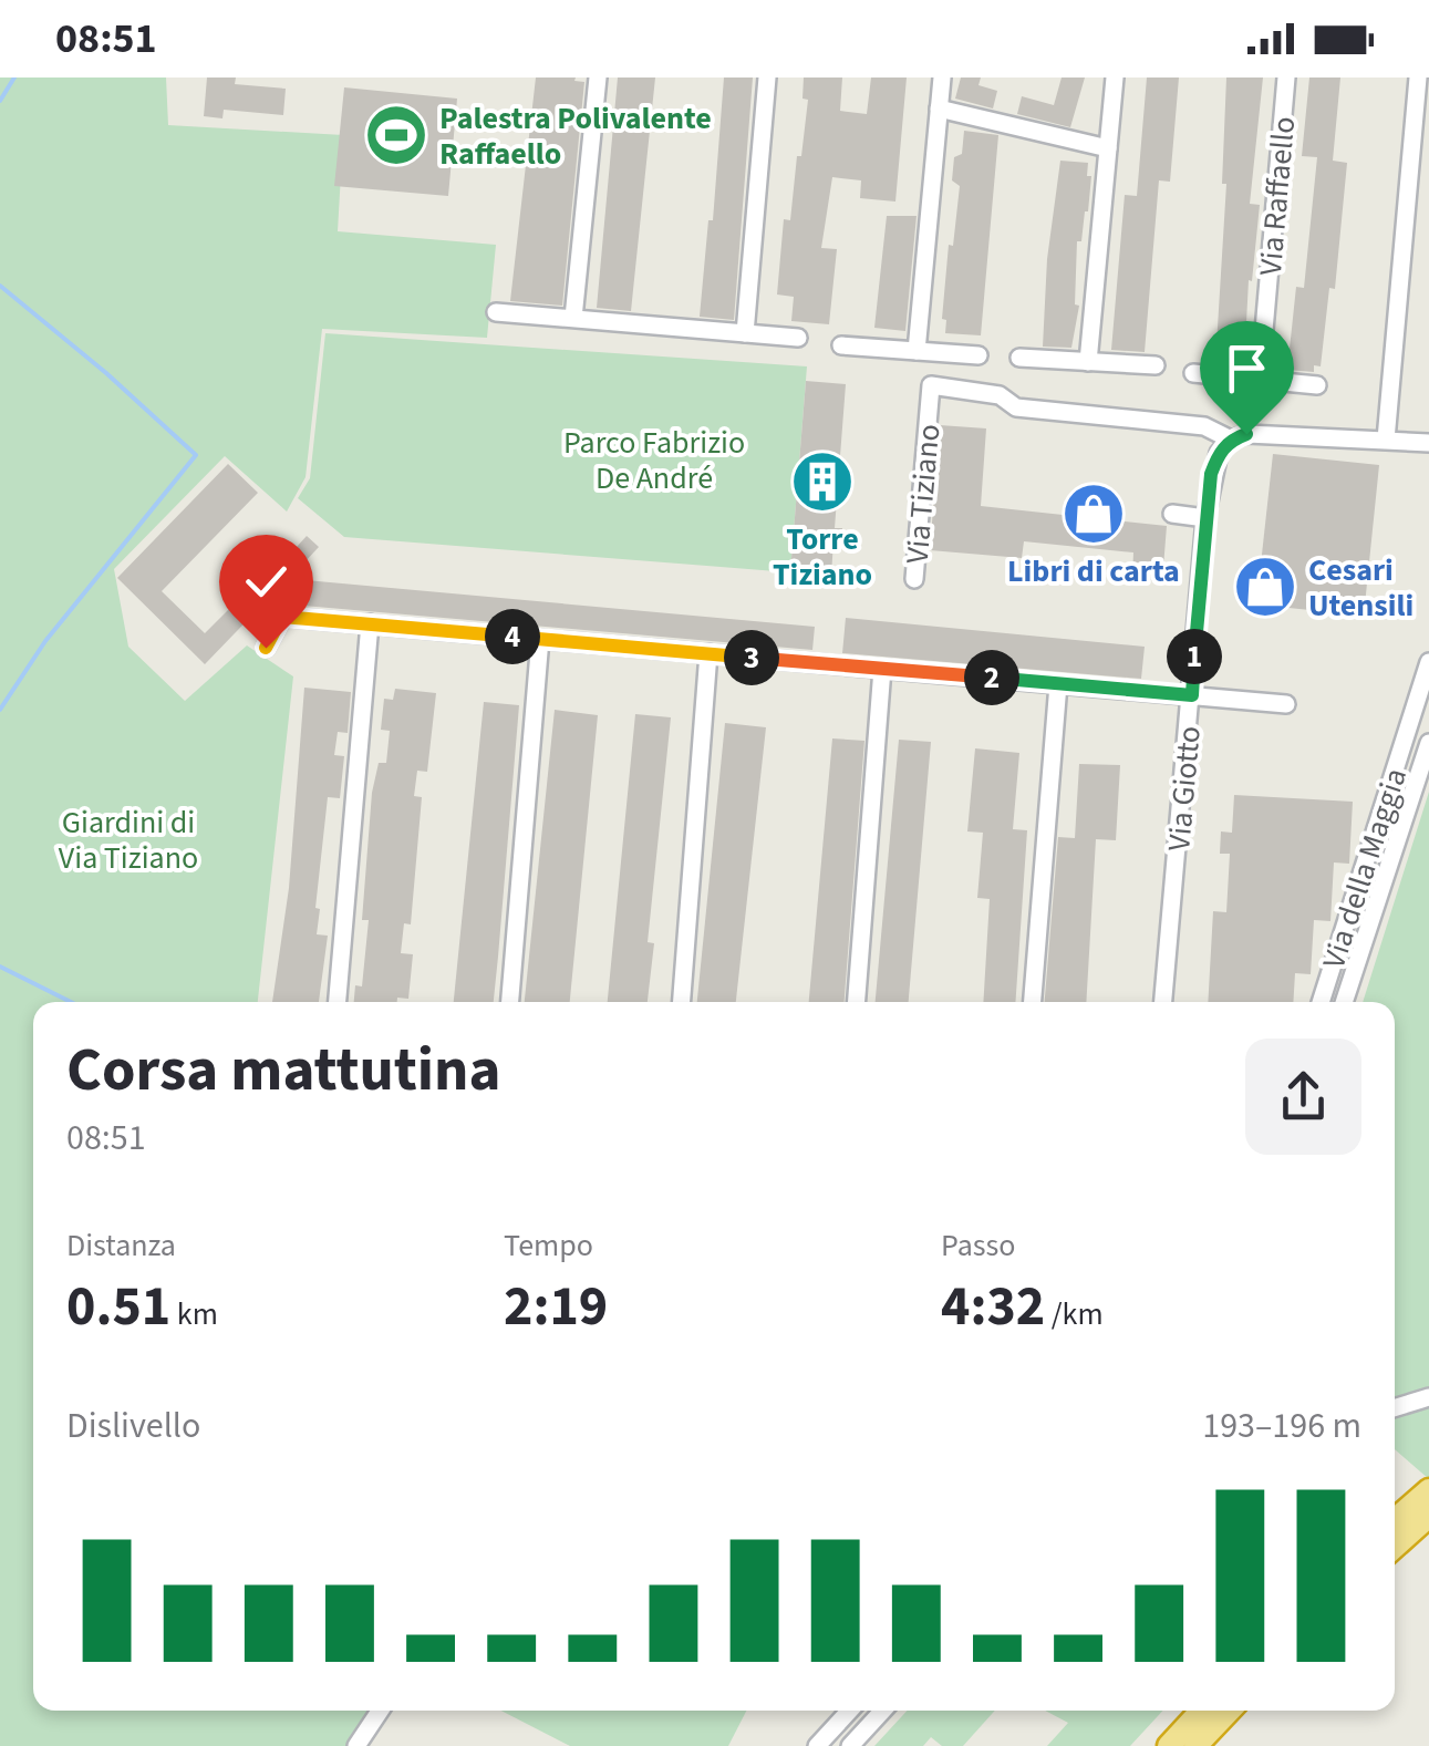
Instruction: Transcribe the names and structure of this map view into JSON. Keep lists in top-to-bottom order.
{
  "streets": {
    "street": [
      "Via Raffaello",
      "Via Tiziano",
      "Via Giotto",
      "Via della Maggia"
    ]
  },
  "crossings": [
    ["Via Tiziano", "Via Giotto"]
  ],
  "parks": ["Parco Fabrizio De André", "Giardini di Via Tiziano"],
  "places": {
    "sports": ["Palestra Polivalente Raffaello"],
    "building": ["Torre Tiziano"],
    "shop": ["Libri di carta", "Cesari Utensili"]
  },
  "page": {
    "status": "08:51",
    "pins": [
      "4",
      "1",
      "3",
      "2"
    ],
    "heading": ["Corsa mattutina", "08:51"],
    "stats": [
      ["Distanza", "0.51 km"],
      ["Tempo", "2:19"],
      ["Passo", "4:32 /km"]
    ],
    "chart": ["Dislivello", "193–196 m"]
  }
}
